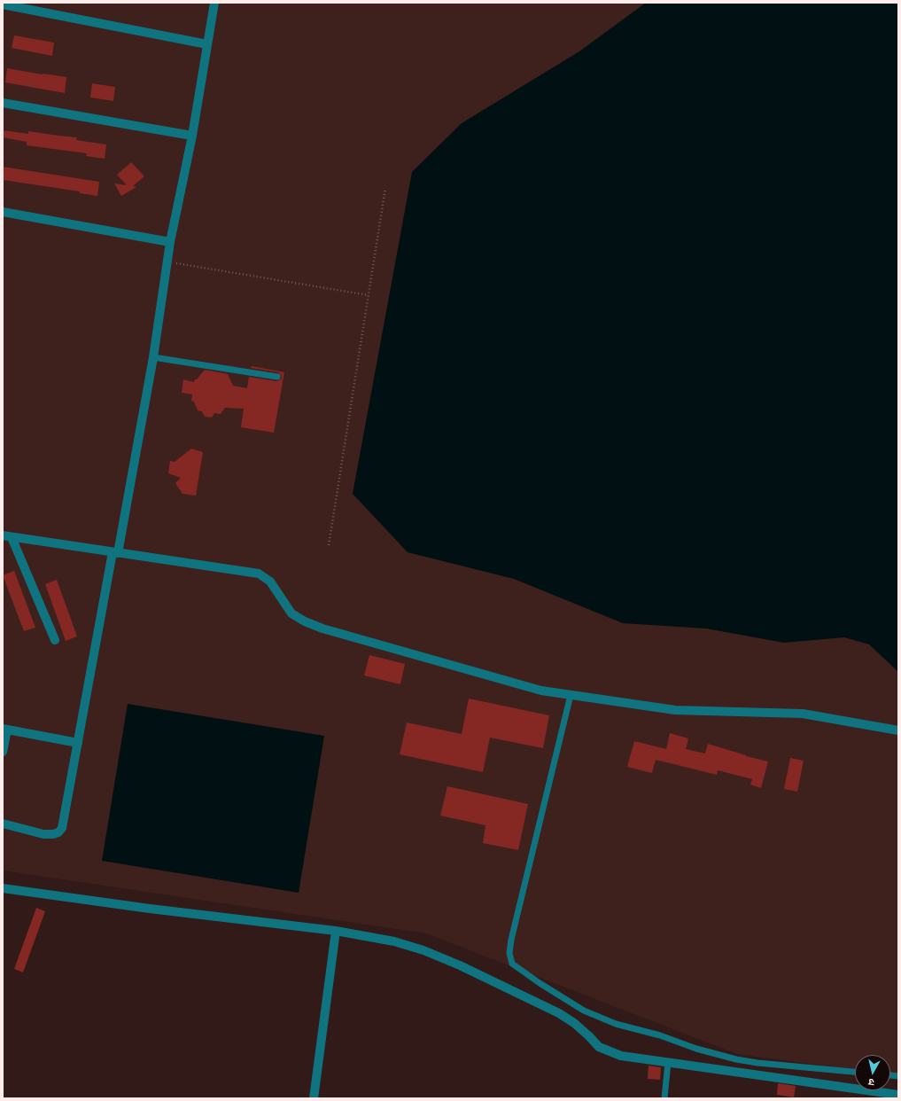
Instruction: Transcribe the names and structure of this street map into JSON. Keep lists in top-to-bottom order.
{
  "north": "bottom"
}
